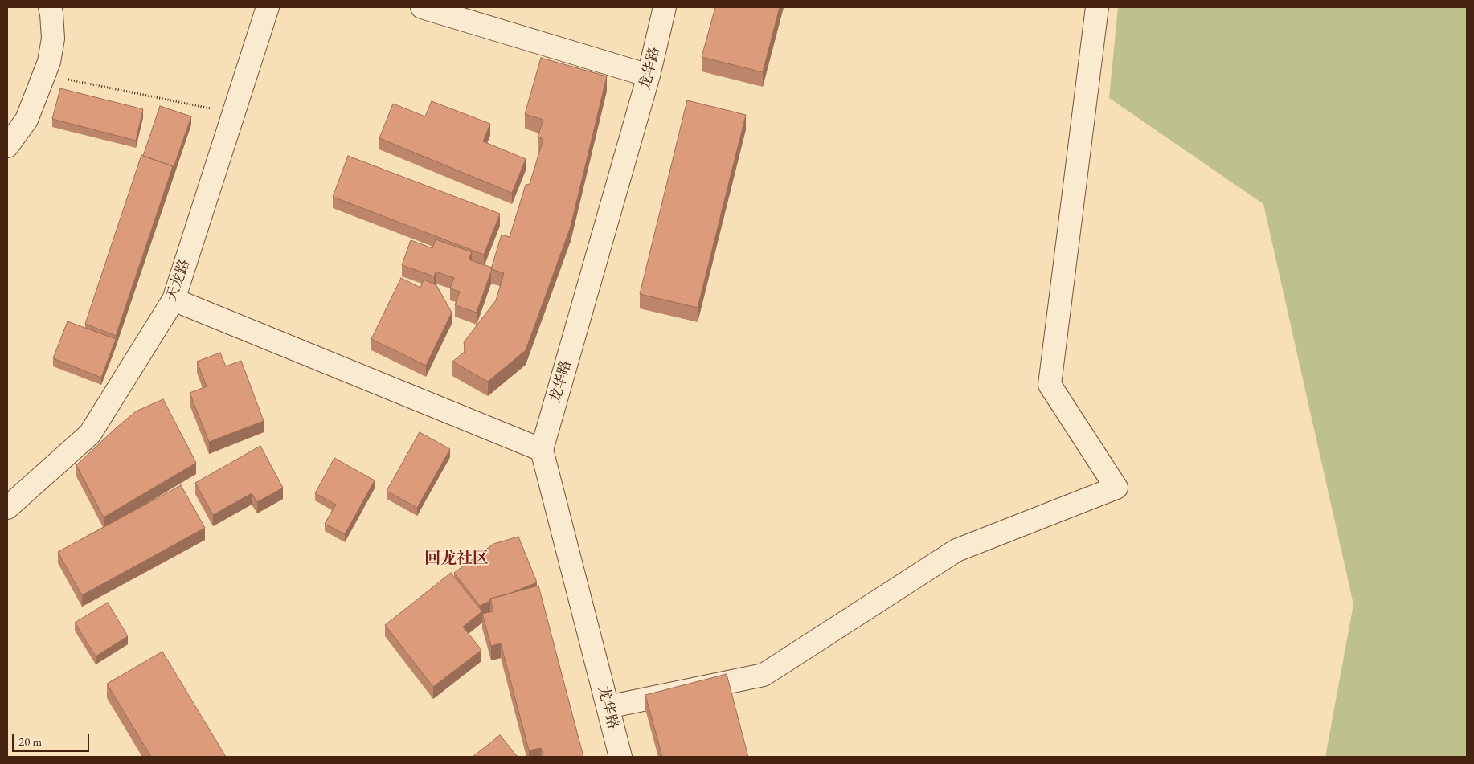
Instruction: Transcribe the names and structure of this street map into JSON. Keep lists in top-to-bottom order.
{
  "streets": {
    "street": ["龙华路", "天龙路"]
  },
  "districts": ["回龙社区"],
  "scale_bar": "20 m"
}
